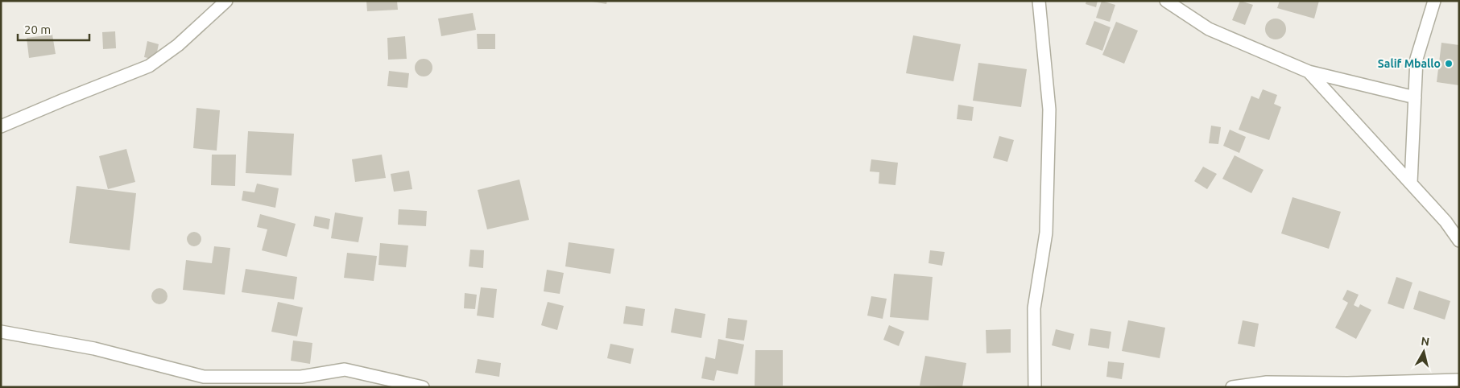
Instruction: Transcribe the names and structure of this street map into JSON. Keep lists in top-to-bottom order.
{
  "places": ["Salif Mballo"],
  "scale_bar": "20 m",
  "north": "top"
}
